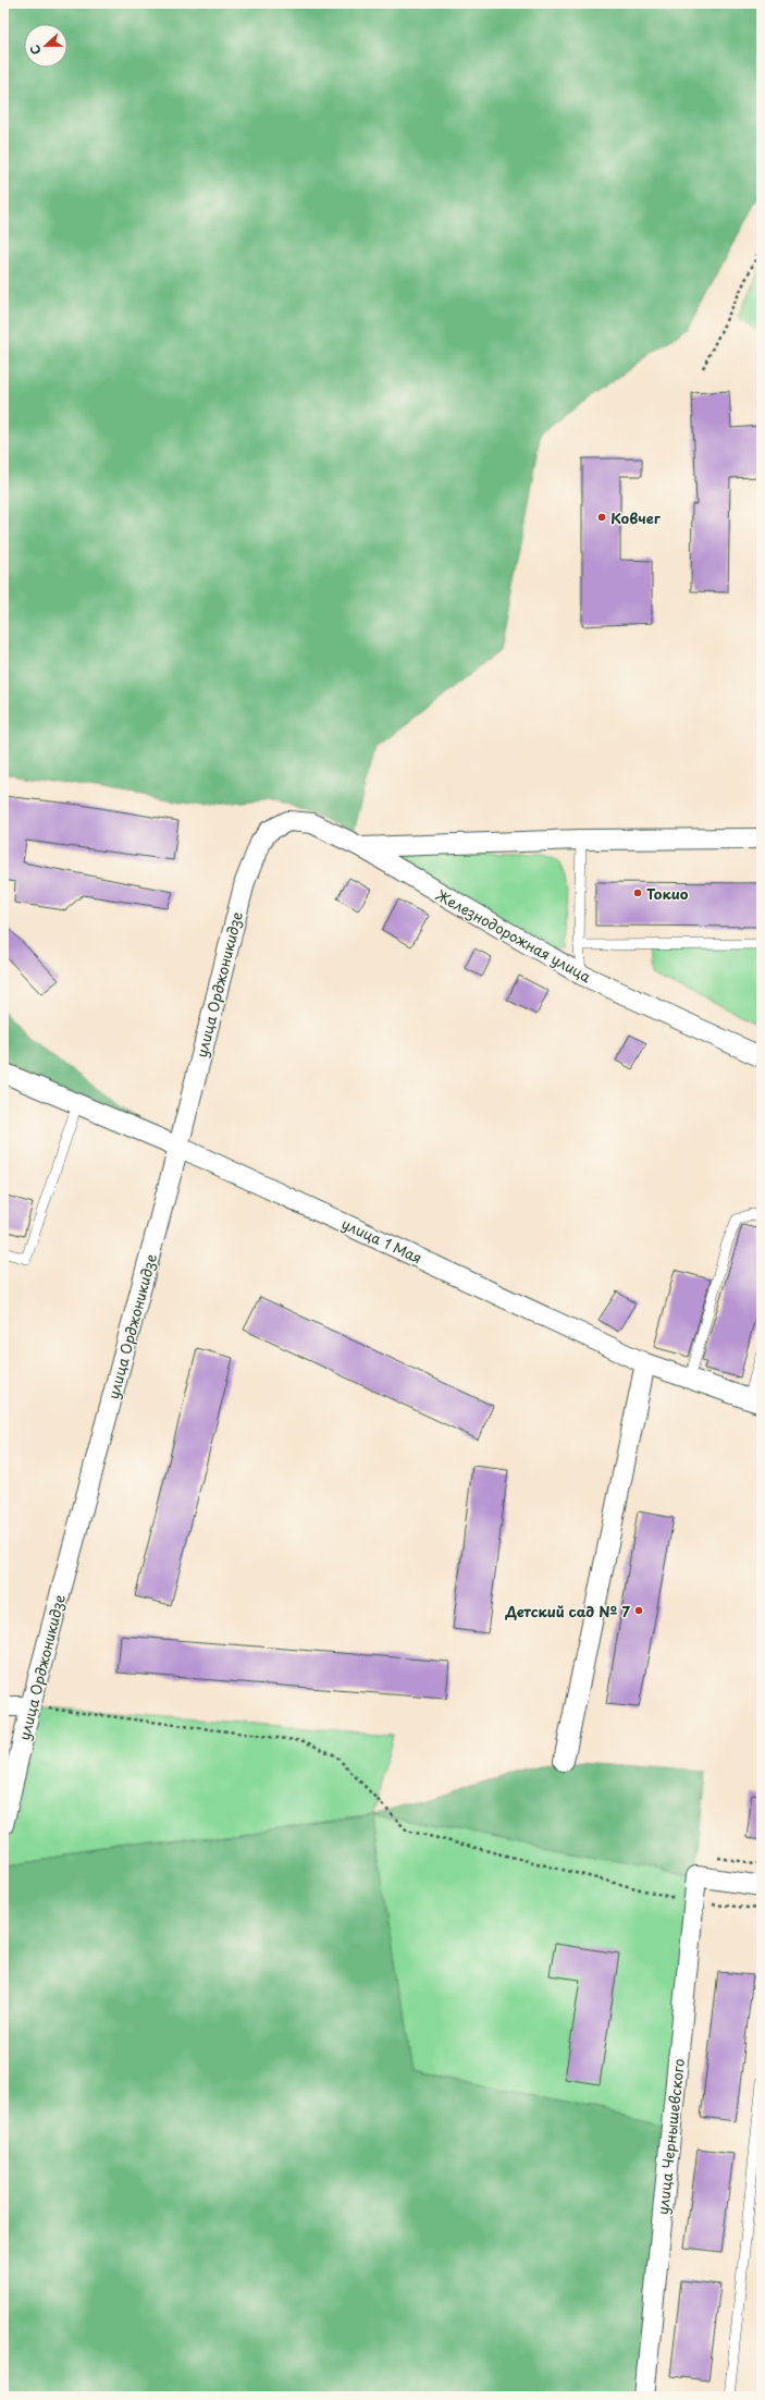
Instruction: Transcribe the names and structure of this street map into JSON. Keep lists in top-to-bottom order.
{
  "streets": {
    "street": [
      "Железнодорожная улица",
      "улица Орджоникидзе",
      "улица 1 Мая",
      "улица Чернышевского"
    ]
  },
  "crossings": [
    ["Железнодорожная улица", "улица Орджоникидзе"],
    ["улица Орджоникидзе", "улица 1 Мая"]
  ],
  "places": ["Ковчег", "Токио", "Детский сад № 7"],
  "north": "left"
}
